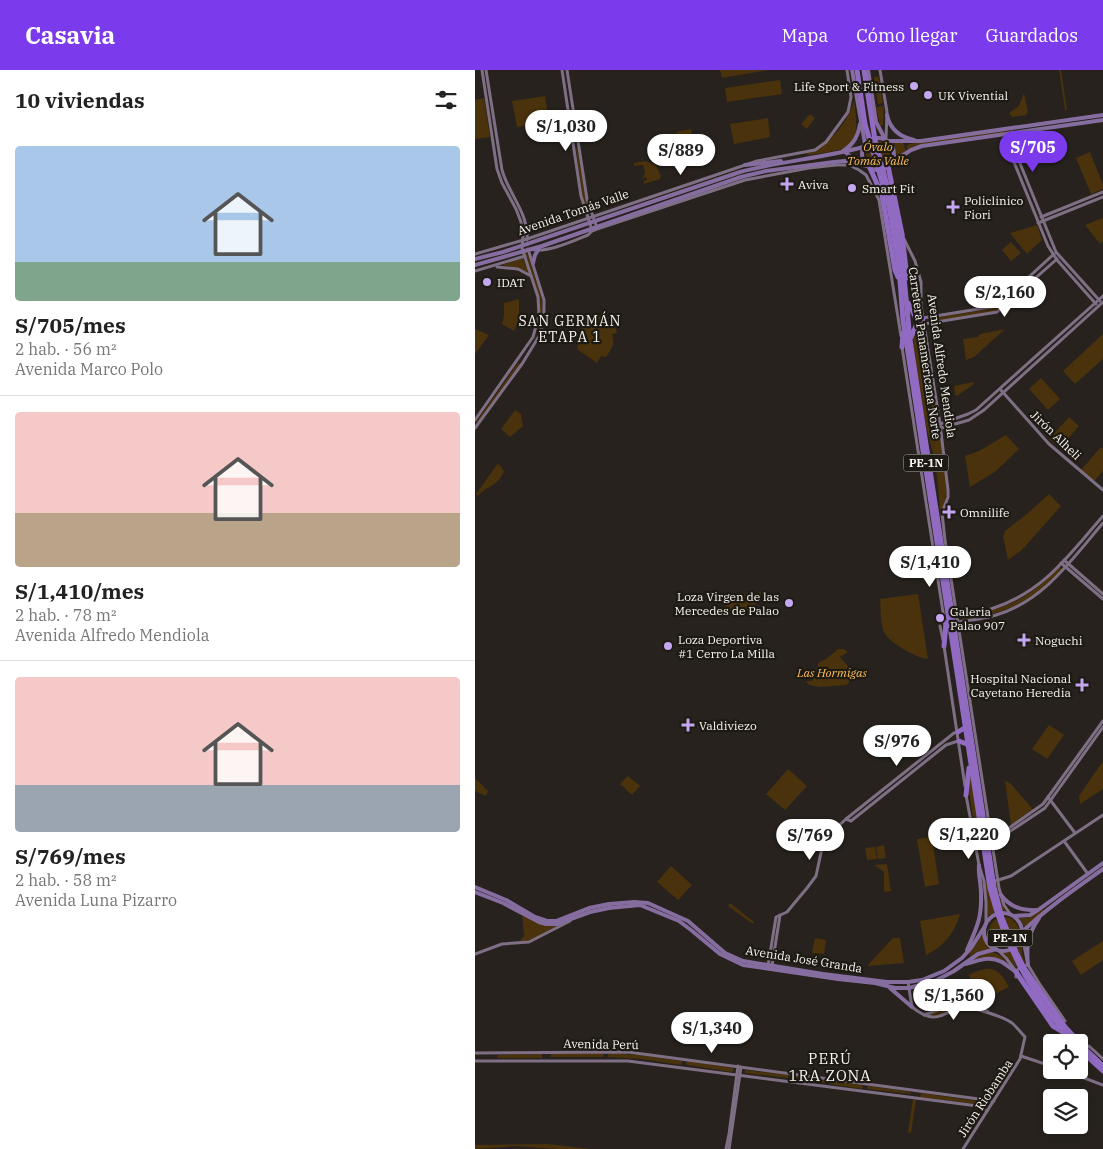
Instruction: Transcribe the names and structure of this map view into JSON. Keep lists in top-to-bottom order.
{
  "streets": {
    "highway": ["Carretera Panamericana Norte", "PE-1N"],
    "main road": [
      "Avenida Tomás Valle",
      "Avenida Alfredo Mendiola",
      "Jirón Alheli",
      "Avenida José Granda",
      "Avenida Perú",
      "Jirón Riobamba"
    ]
  },
  "crossings": [
    ["Avenida Perú", "Jirón Riobamba"]
  ],
  "districts": ["SAN GERMÁN ETAPA 1", "PERÚ 1RA ZONA"],
  "parks": ["Óvalo Tomás Valle", "Las Hormigas"],
  "places": {
    "other": [
      "Life Sport & Fitness",
      "UK Vivential",
      "Smart Fit",
      "IDAT",
      "Loza Virgen de las Mercedes de Palao",
      "Galeria Palao 907",
      "Loza Deportiva #1 Cerro La Milla"
    ],
    "health": [
      "Aviva",
      "Policlinico Fiori",
      "Omnilife",
      "Noguchi",
      "Hospital Nacional Cayetano Heredia",
      "Valdiviezo"
    ]
  },
  "page": {
    "header": "Casavia",
    "nav": ["Mapa", "Cómo llegar", "Guardados"],
    "heading": "10 viviendas",
    "price": [
      "S/1,030",
      "S/705",
      "S/889",
      "S/2,160",
      "S/1,410",
      "S/976",
      "S/1,220",
      "S/769",
      "S/1,560",
      "S/1,340"
    ],
    "list": [
      {
        "name": "S/705/mes",
        "note": "2 hab. · 56 m² · Avenida Marco Polo"
      },
      {
        "name": "S/1,410/mes",
        "note": "2 hab. · 78 m² · Avenida Alfredo Mendiola"
      },
      {
        "name": "S/769/mes",
        "note": "2 hab. · 58 m² · Avenida Luna Pizarro"
      }
    ]
  }
}
